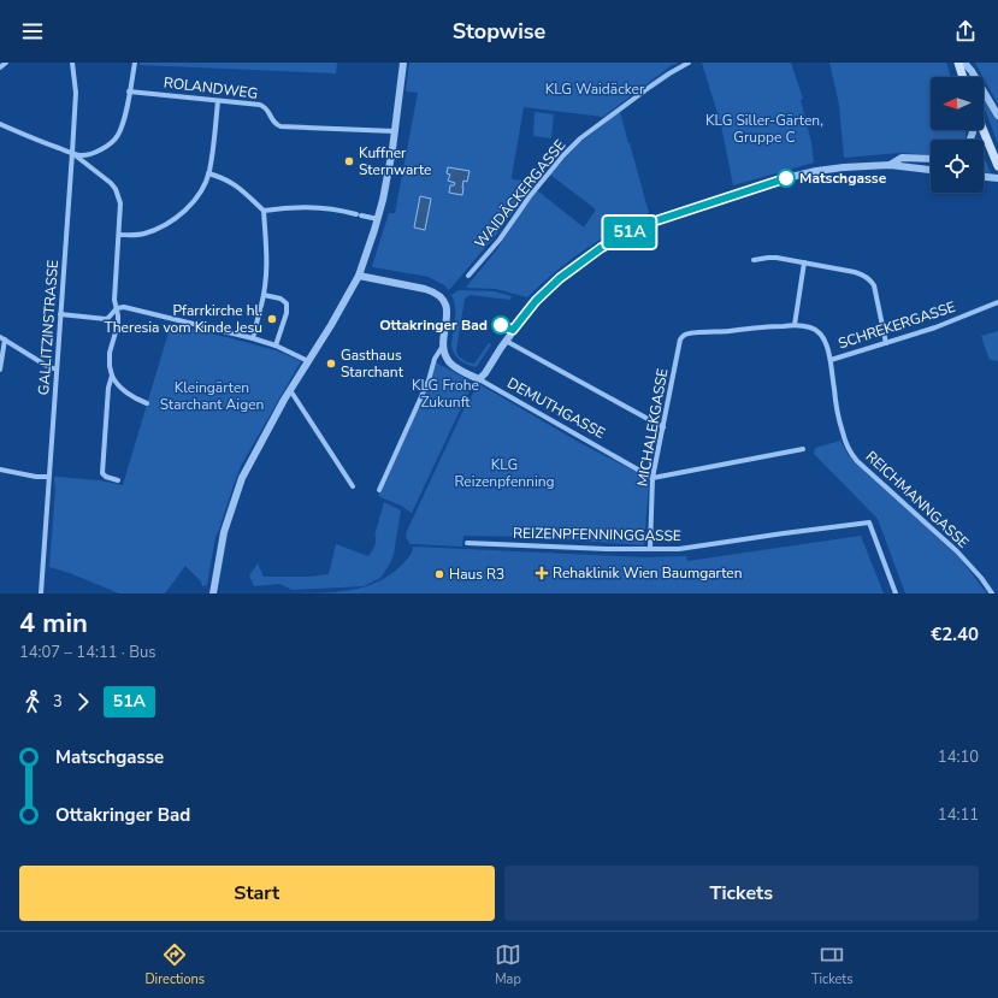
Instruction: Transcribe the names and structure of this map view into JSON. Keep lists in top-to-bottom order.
{
  "streets": {
    "street": [
      "ROLANDWEG",
      "WAIDÄCKERGASSE",
      "SCHREKERGASSE",
      "GALLITZINSTRASSE",
      "DEMUTHGASSE",
      "MICHALEKGASSE",
      "REICHMANNGASSE",
      "REIZENPFENNINGGASSE"
    ]
  },
  "crossings": [
    ["SCHREKERGASSE", "MICHALEKGASSE"],
    ["SCHREKERGASSE", "REICHMANNGASSE"],
    ["DEMUTHGASSE", "MICHALEKGASSE"],
    ["MICHALEKGASSE", "REIZENPFENNINGGASSE"]
  ],
  "parks": [
    "KLG Waidäcker",
    "KLG Siller-Gärten, Gruppe C",
    "KLG Frohe Zukunft",
    "Kleingärten Starchant Aigen",
    "KLG Reizenpfenning"
  ],
  "places": {
    "other": [
      "Kuffner Sternwarte",
      "Matschgasse",
      "Pfarrkirche hl. Theresia vom Kinde Jesu",
      "Ottakringer Bad",
      "Gasthaus Starchant",
      "Haus R3"
    ],
    "health": ["Rehaklinik Wien Baumgarten"]
  },
  "lines": ["bus line 51A"],
  "north": "left",
  "page": {
    "header": "Stopwise",
    "on_map": "51A",
    "heading": ["4 min", "14:07 – 14:11 · Bus", "€2.40"],
    "legs": ["3", "51A"],
    "list": [
      {
        "name": "Matschgasse",
        "value": "14:10"
      },
      {
        "name": "Ottakringer Bad",
        "value": "14:11"
      }
    ],
    "buttons": ["Start", "Tickets"],
    "tabs": ["Directions", "Map", "Tickets"]
  }
}
